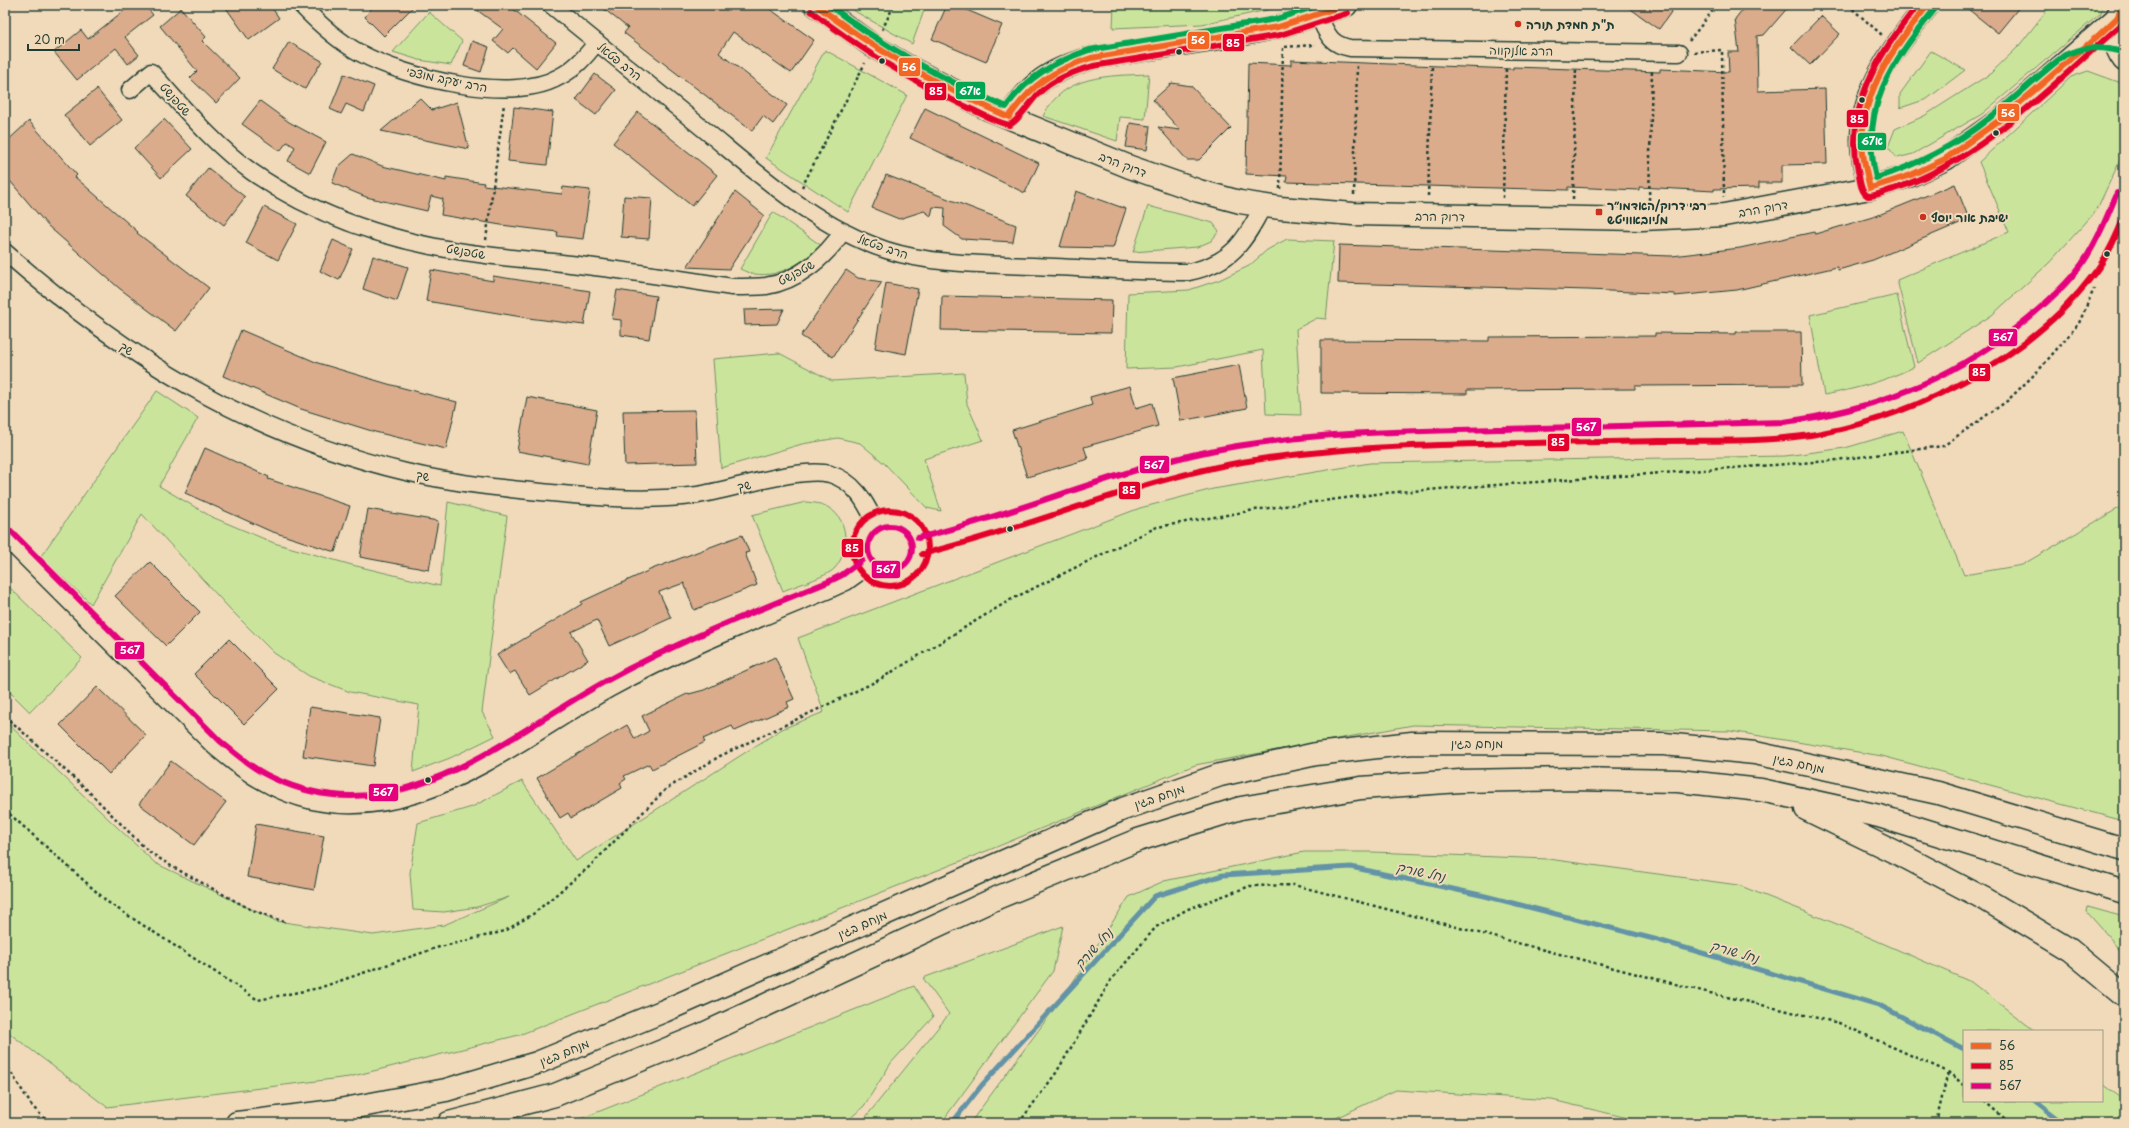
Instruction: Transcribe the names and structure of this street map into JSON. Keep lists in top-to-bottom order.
{
  "streets": {
    "main road": ["דרוק הרב", "מנחם בגין"],
    "street": [
      "הרב אלנקווה",
      "הרב פטאל",
      "הרב יעקב מוצפי",
      "שטפנשט",
      "שך"
    ]
  },
  "crossings": [
    ["הרב פטאל", "הרב יעקב מוצפי"],
    ["הרב פטאל", "שטפנשט"],
    ["הרב פטאל", "דרוק הרב"]
  ],
  "water": ["נחל שורק"],
  "places": {
    "other": ["ת\"ת חמדת תורה", "ישיבת אור יוסף"],
    "transit": ["רבי דרוק/האדמו״ר מליובאוויטש"]
  },
  "lines": [
    "transit line 56",
    "transit line 85",
    "transit line 67א",
    "transit line 567"
  ],
  "legend": ["56", "85", "567"],
  "scale_bar": "20 m"
}
